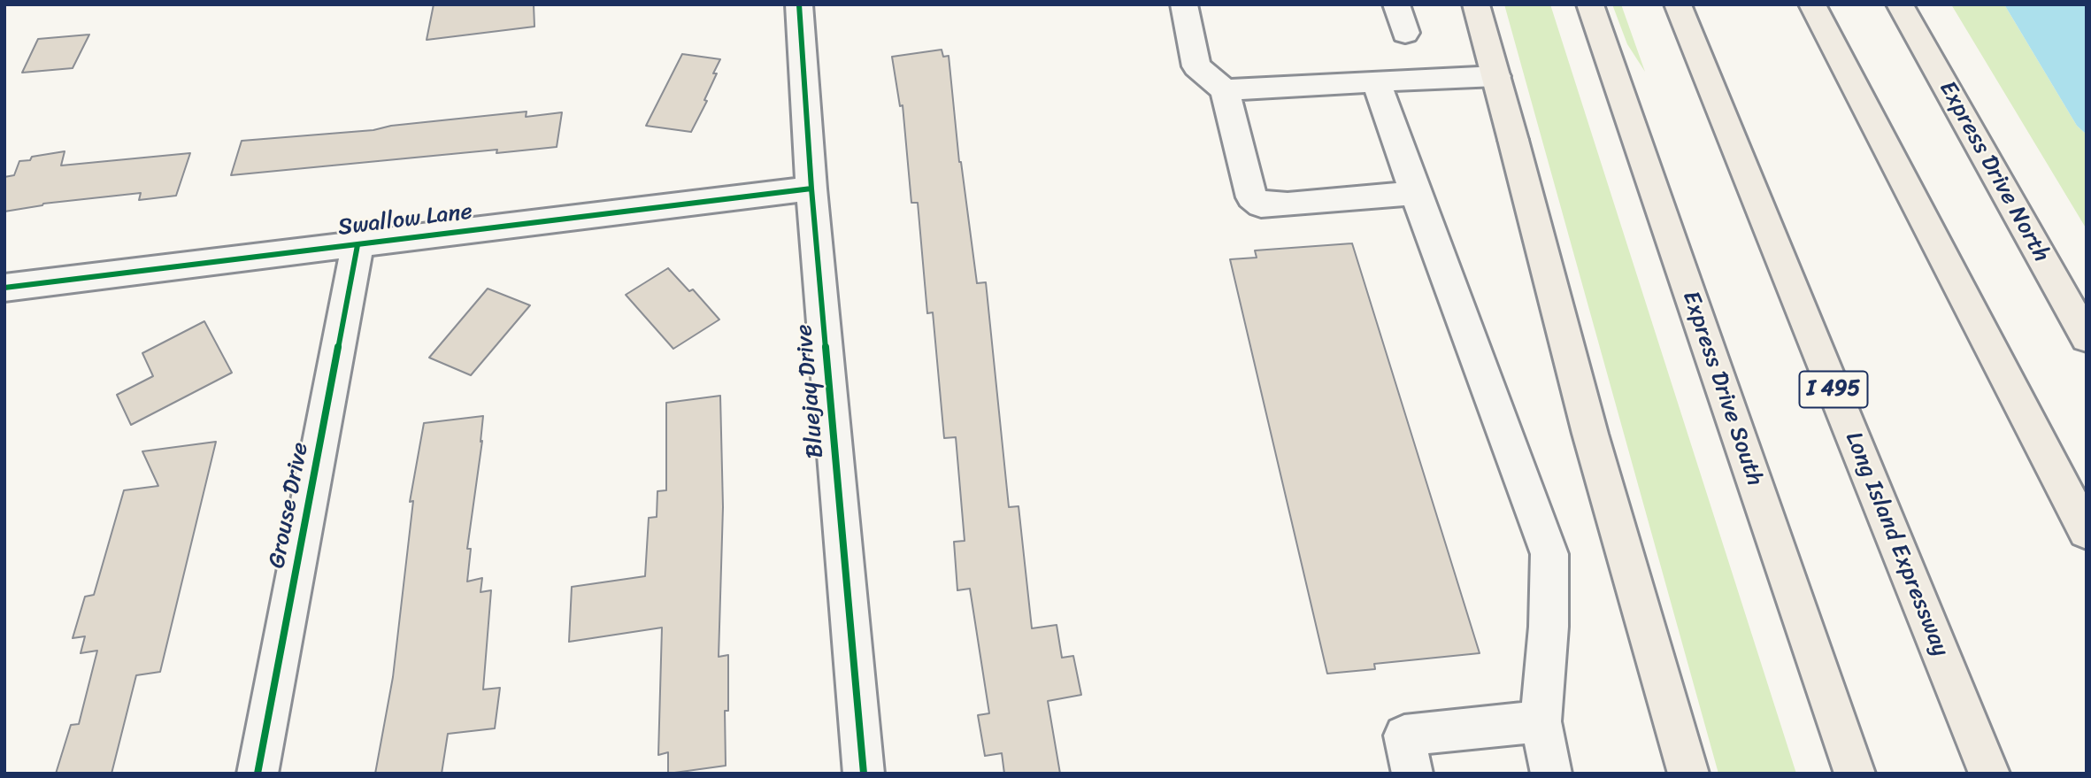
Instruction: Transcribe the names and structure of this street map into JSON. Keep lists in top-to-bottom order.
{
  "streets": {
    "main road": [
      "Express Drive North",
      "Express Drive South",
      "I 495",
      "Long Island Expressway"
    ],
    "street": ["Swallow Lane", "Bluejay Drive", "Grouse Drive"]
  },
  "crossings": [
    ["Swallow Lane", "Bluejay Drive"],
    ["Swallow Lane", "Grouse Drive"]
  ]
}
